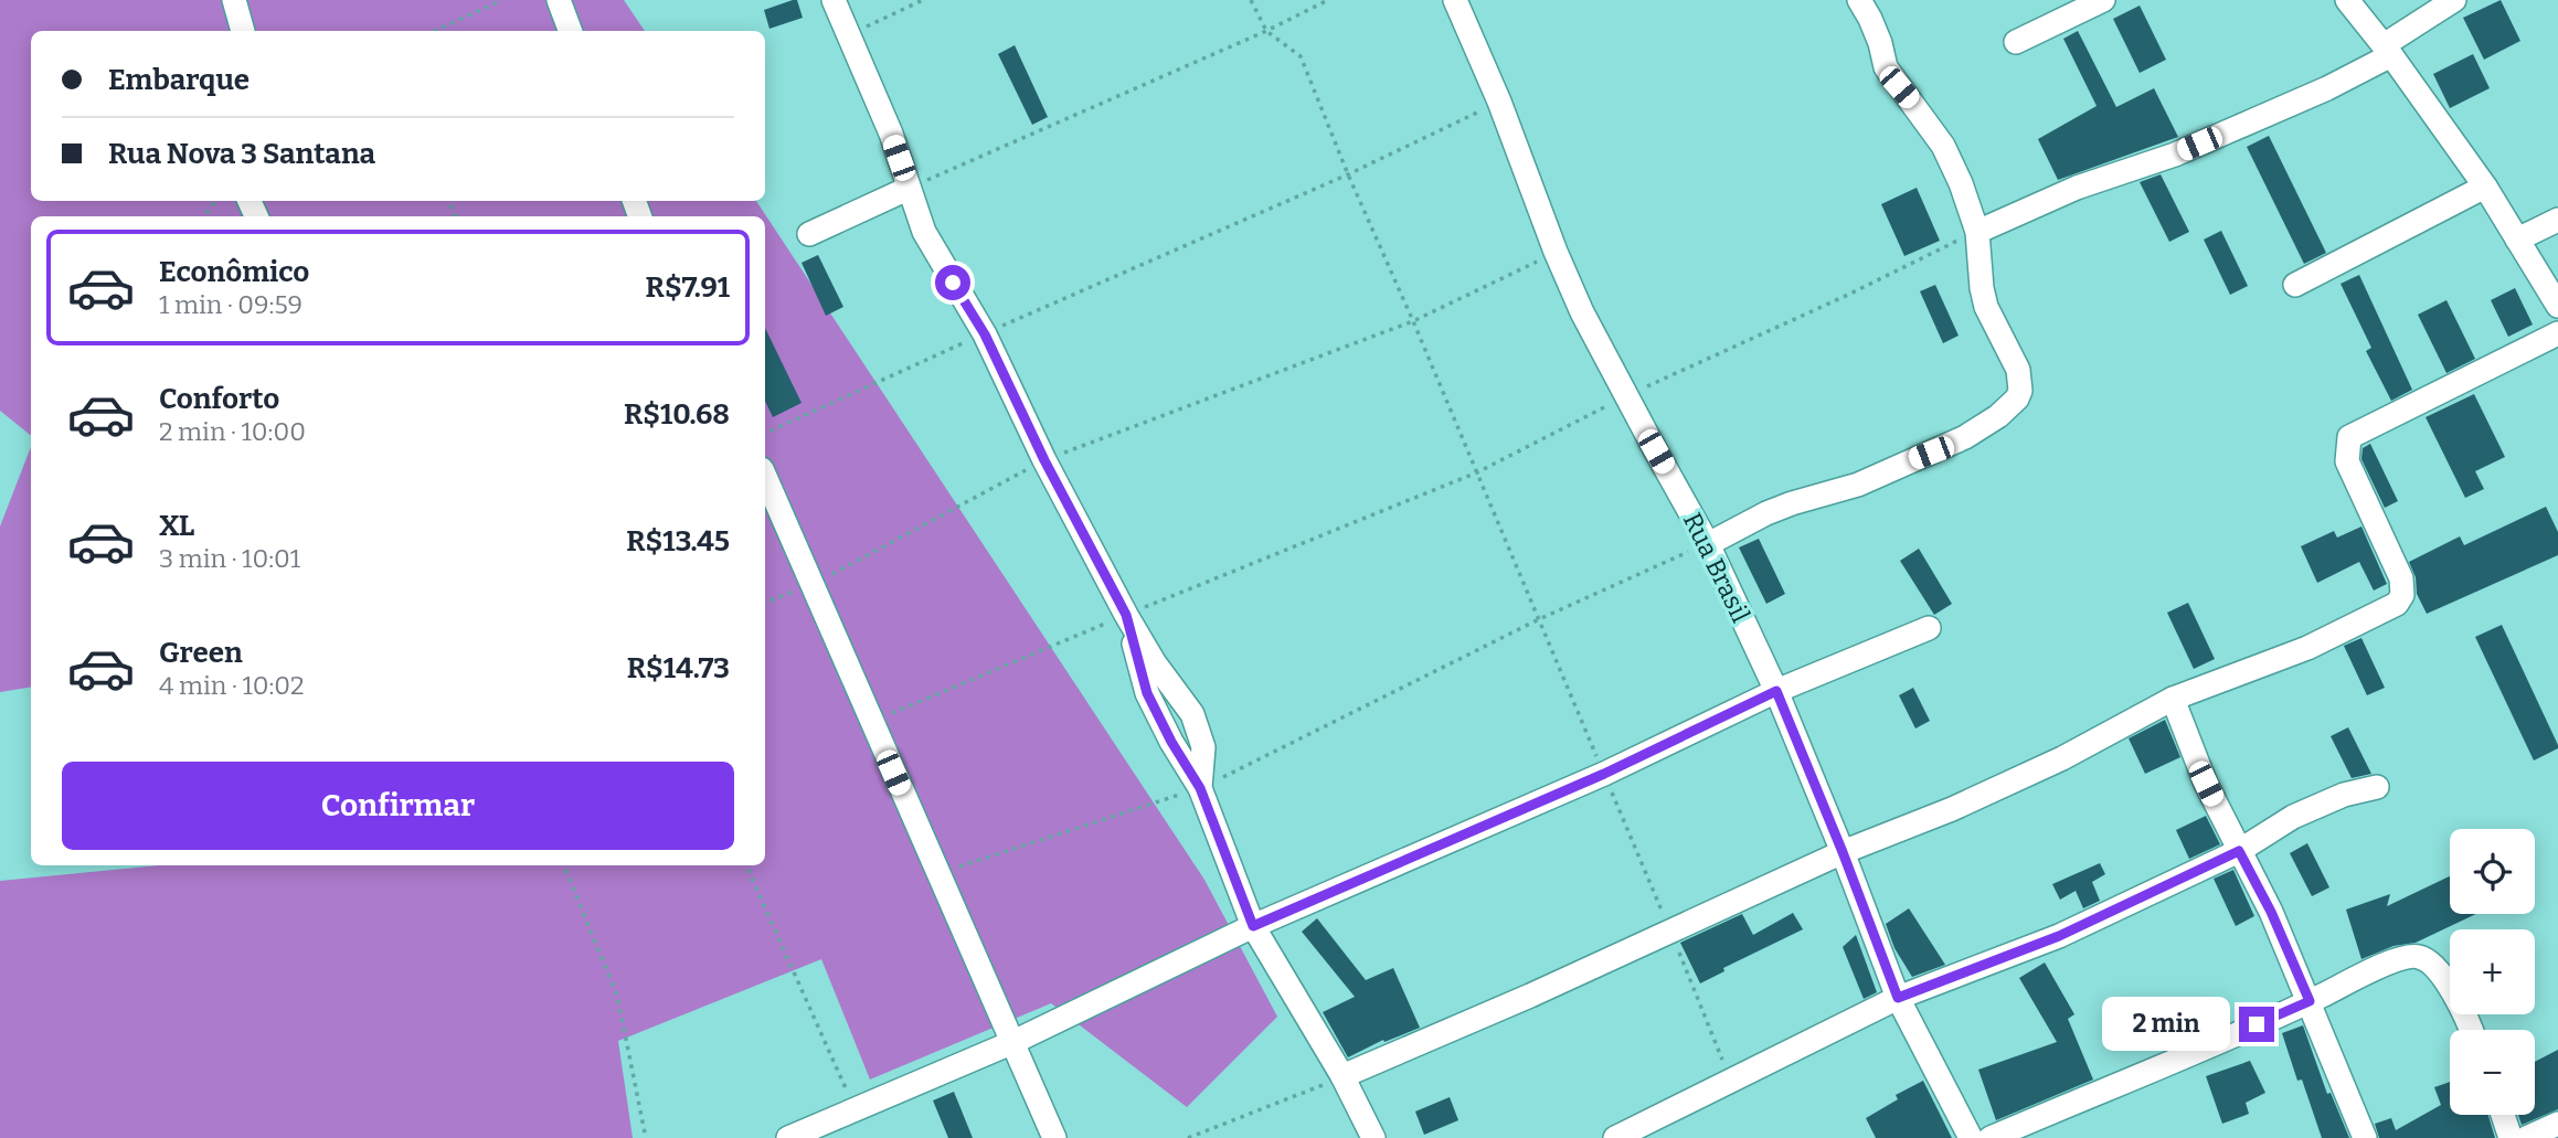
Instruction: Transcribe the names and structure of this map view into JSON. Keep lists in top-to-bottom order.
{
  "streets": {
    "street": ["Rua Brasil"]
  },
  "page": {
    "banner": ["Embarque", "Rua Nova 3 Santana"],
    "list": [
      {
        "name": "Econômico",
        "note": "1 min · 09:59",
        "value": "R$7.91"
      },
      {
        "name": "Conforto",
        "note": "2 min · 10:00",
        "value": "R$10.68"
      },
      {
        "name": "XL",
        "note": "3 min · 10:01",
        "value": "R$13.45"
      },
      {
        "name": "Green",
        "note": "4 min · 10:02",
        "value": "R$14.73"
      }
    ],
    "buttons": "Confirmar",
    "map_buttons": ["+", "−"],
    "bubble": "2 min"
  }
}
